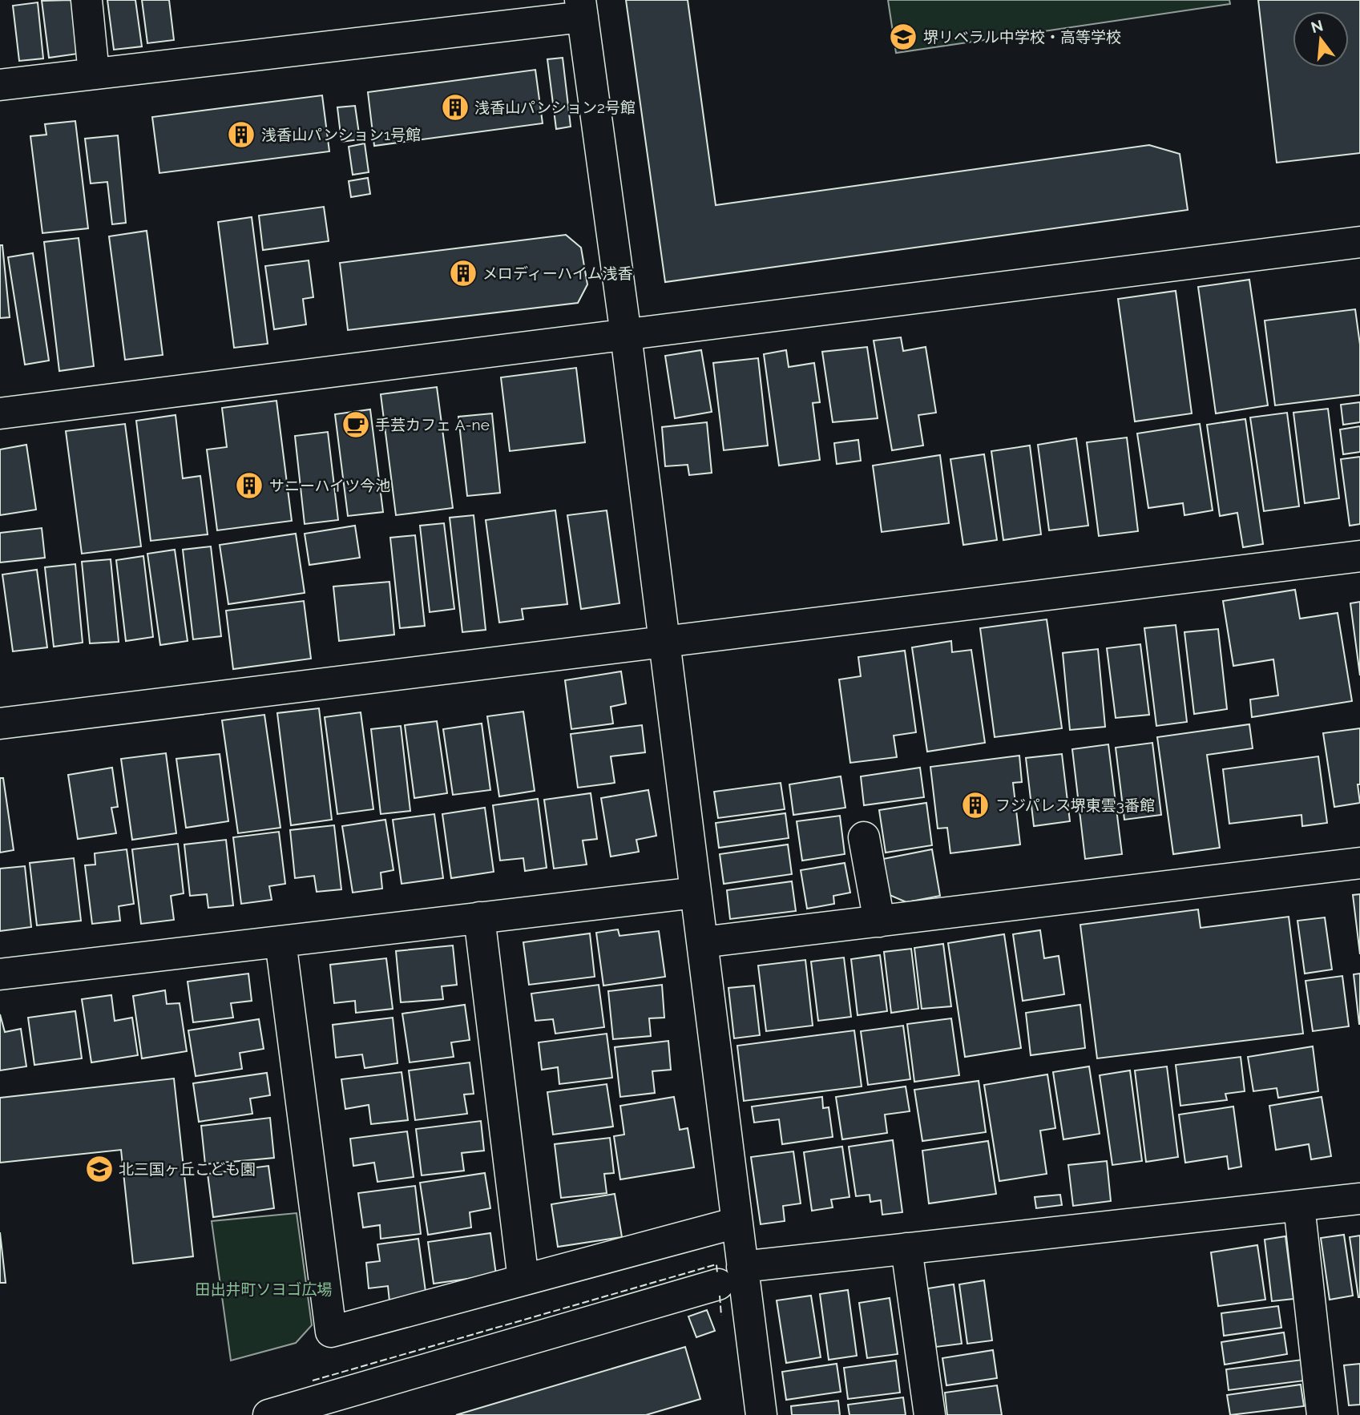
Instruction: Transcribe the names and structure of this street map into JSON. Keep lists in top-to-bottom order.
{
  "parks": ["田出井町ソヨゴ広場"],
  "places": {
    "school or university": ["堺リベラル中学校・高等学校", "北三国ヶ丘こども園"],
    "building": [
      "浅香山パンション2号館",
      "浅香山パンション1号館",
      "メロディーハイム浅香",
      "サニーハイツ今池",
      "フジパレス堺東雲3番館"
    ],
    "cafe": ["手芸カフェ A-ne"]
  },
  "north": "top"
}
